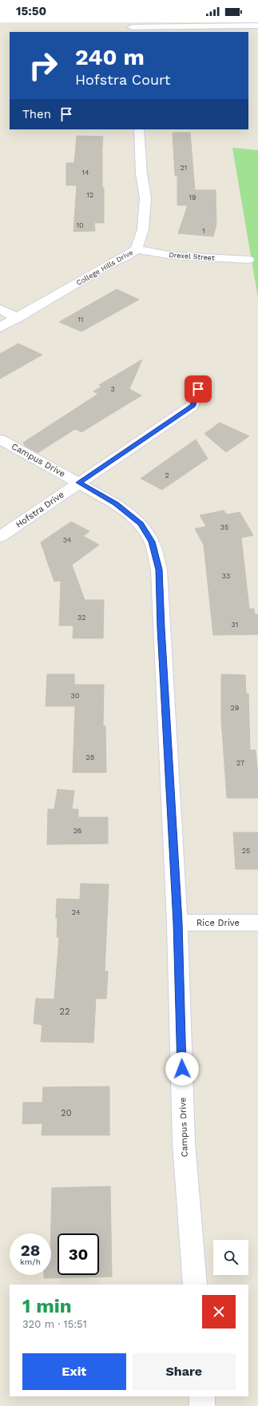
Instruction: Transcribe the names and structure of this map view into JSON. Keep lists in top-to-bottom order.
{
  "streets": {
    "street": [
      "Drexel Street",
      "College Hills Drive",
      "Campus Drive",
      "Hofstra Drive",
      "Rice Drive"
    ]
  },
  "crossings": [
    ["Drexel Street", "College Hills Drive"],
    ["Campus Drive", "Hofstra Drive"],
    ["Campus Drive", "Rice Drive"]
  ],
  "house_numbers": [
    "21",
    "14",
    "12",
    "19",
    "10",
    "1",
    "11",
    "3",
    "2",
    "35",
    "34",
    "33",
    "32",
    "31",
    "30",
    "29",
    "28",
    "27",
    "26",
    "25",
    "24",
    "22",
    "20"
  ],
  "page": {
    "status": "15:50",
    "turn": ["240 m", "Hofstra Court"],
    "then": "Then",
    "speed": "28 km/h",
    "limit": "30",
    "heading": ["1 min", "320 m · 15:51"],
    "buttons": ["Exit", "Share"]
  }
}
